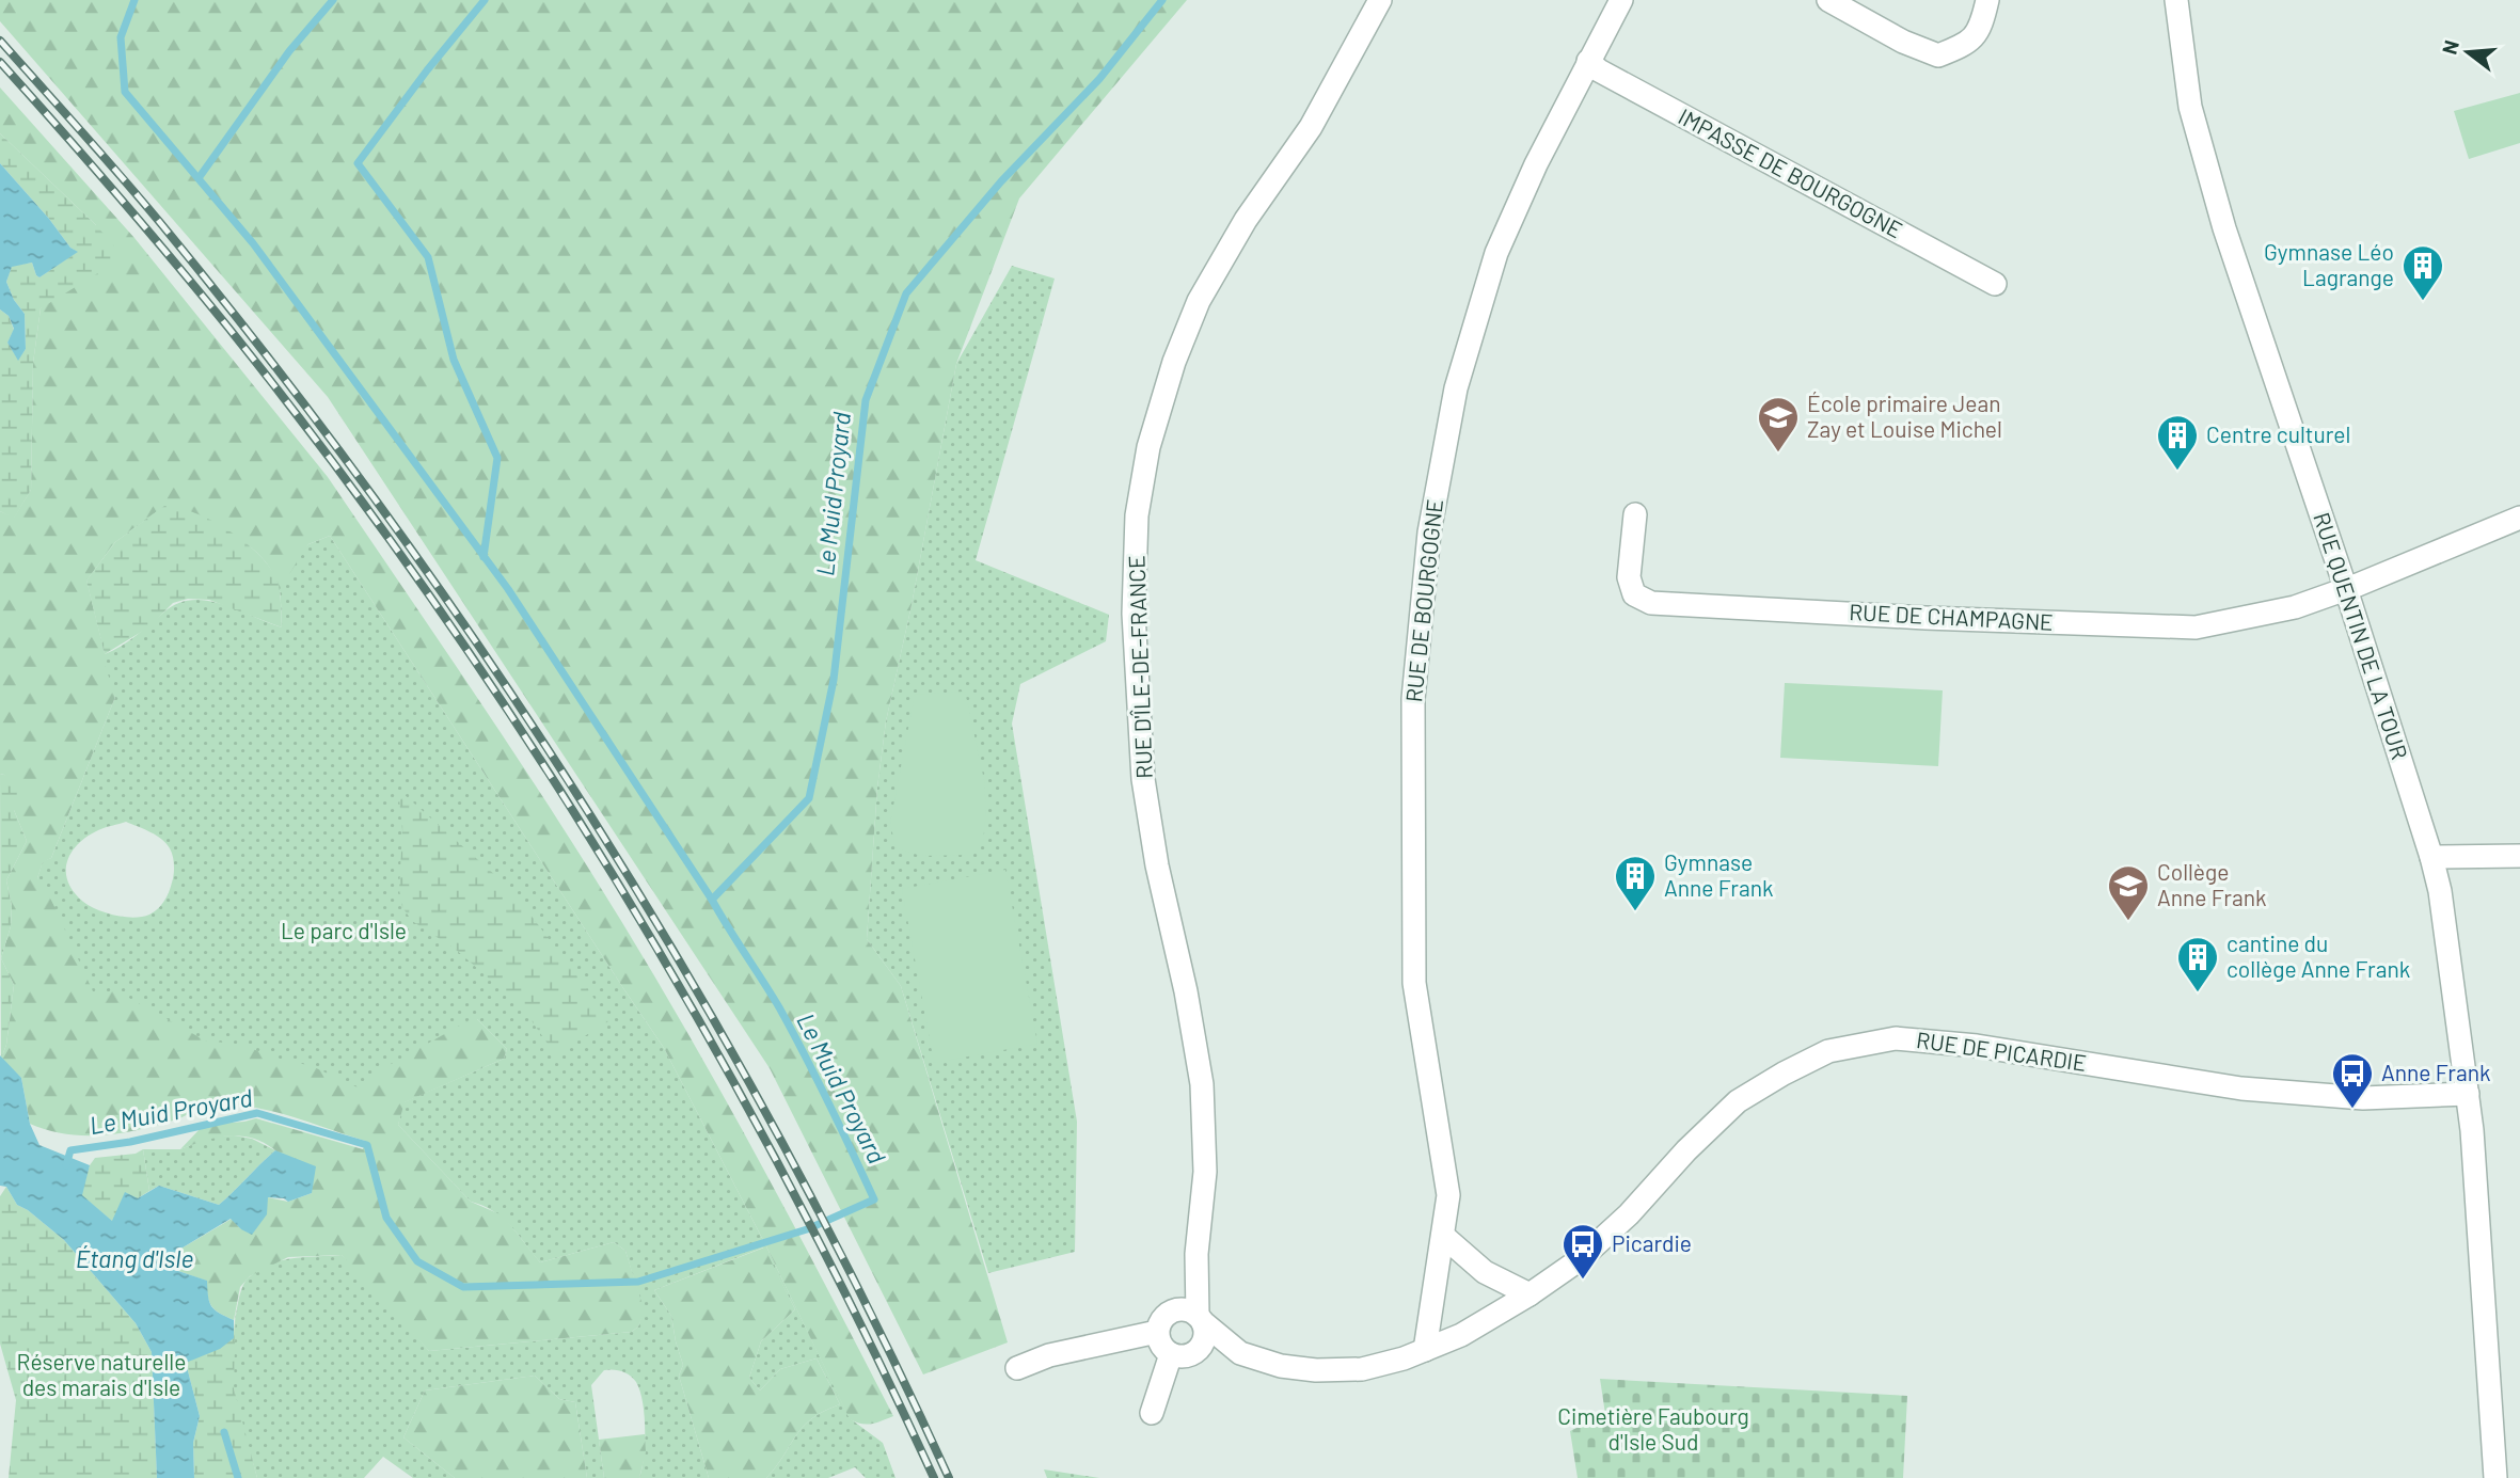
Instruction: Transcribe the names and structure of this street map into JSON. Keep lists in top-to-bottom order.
{
  "streets": {
    "street": [
      "IMPASSE DE BOURGOGNE",
      "RUE DE BOURGOGNE",
      "RUE DE CHAMPAGNE",
      "RUE QUENTIN DE LA TOUR",
      "RUE D'ÎLE-DE-FRANCE",
      "RUE DE PICARDIE"
    ]
  },
  "crossings": [
    ["IMPASSE DE BOURGOGNE", "RUE DE BOURGOGNE"],
    ["RUE DE BOURGOGNE", "RUE DE PICARDIE"],
    ["RUE DE CHAMPAGNE", "RUE QUENTIN DE LA TOUR"],
    ["RUE QUENTIN DE LA TOUR", "RUE DE PICARDIE"],
    ["RUE D'ÎLE-DE-FRANCE", "RUE DE PICARDIE"]
  ],
  "water": ["Le Muid Proyard", "Étang d'Isle"],
  "parks": ["Le parc d'Isle", "Réserve naturelle des marais d'Isle", "Cimetière Faubourg d'Isle Sud"],
  "places": {
    "building": [
      "Gymnase Léo Lagrange",
      "Centre culturel",
      "Gymnase Anne Frank",
      "cantine du collège Anne Frank"
    ],
    "school or university": ["École primaire Jean Zay et Louise Michel", "Collège Anne Frank"],
    "bus stop": ["Anne Frank", "Picardie"]
  },
  "north": "left"
}
